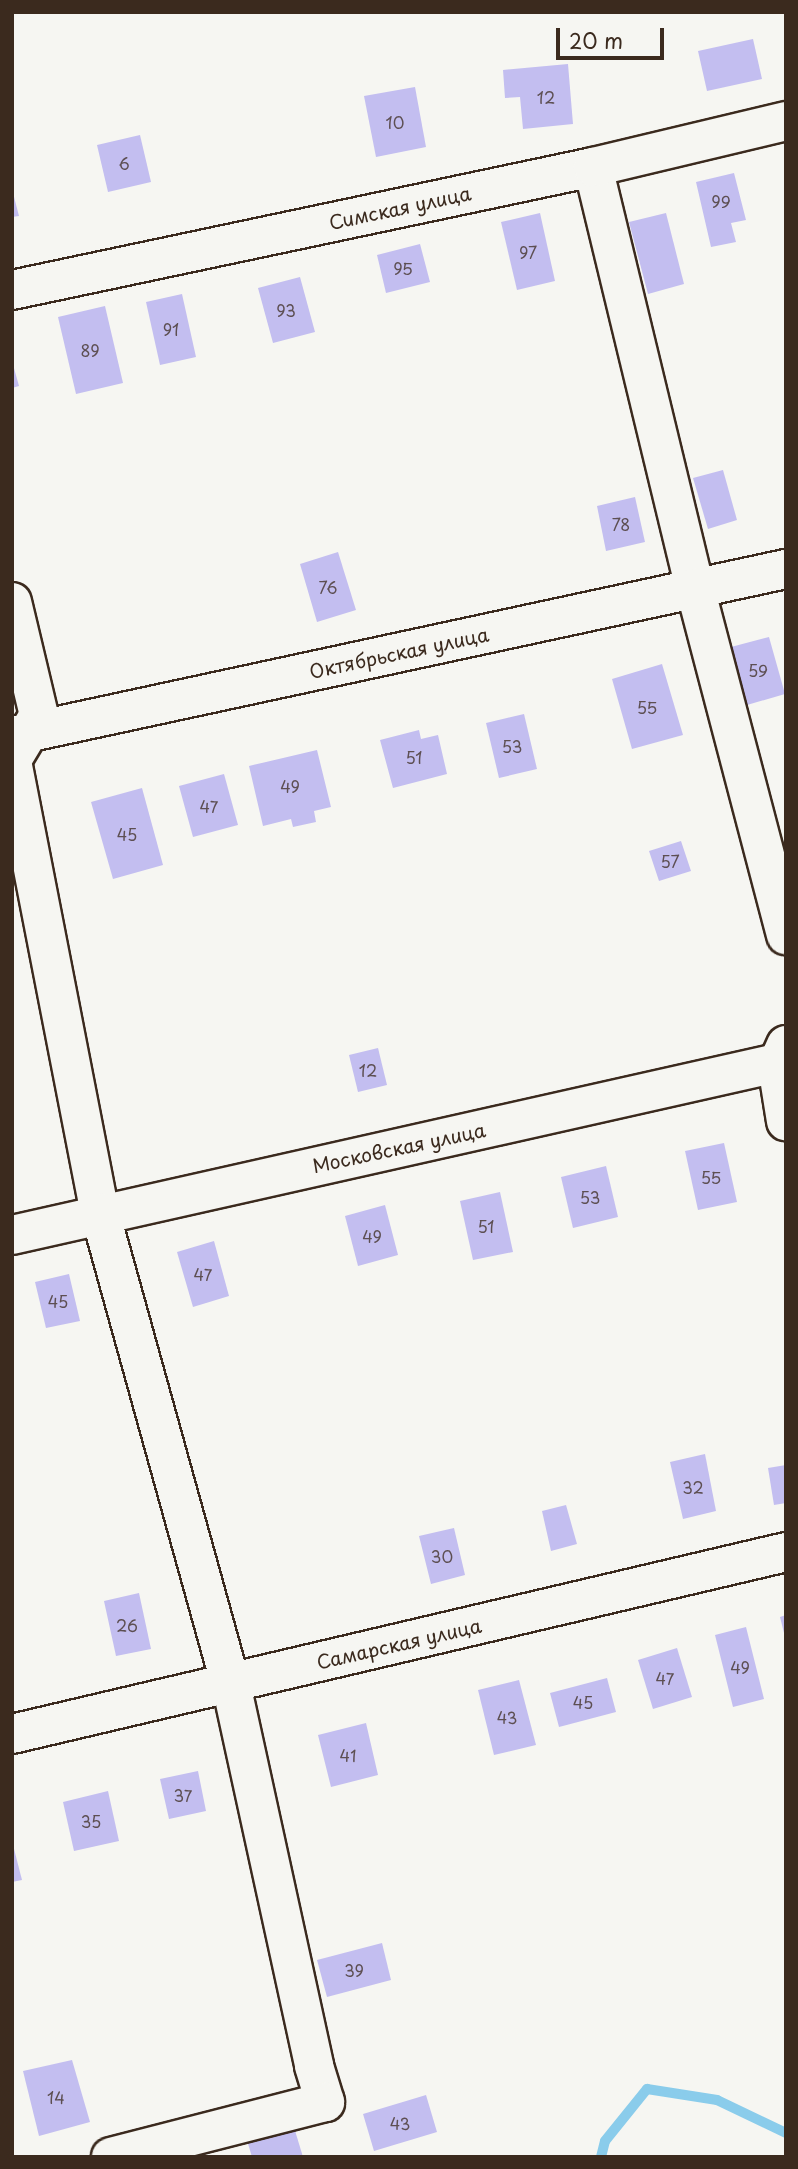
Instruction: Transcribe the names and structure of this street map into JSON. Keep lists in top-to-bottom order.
{
  "streets": {
    "street": [
      "Симская улица",
      "Октябрьская улица",
      "Московская улица",
      "Самарская улица"
    ]
  },
  "house_numbers": [
    "12",
    "10",
    "6",
    "99",
    "97",
    "95",
    "93",
    "91",
    "89",
    "78",
    "76",
    "59",
    "55",
    "53",
    "51",
    "49",
    "47",
    "45",
    "57",
    "12",
    "55",
    "53",
    "51",
    "49",
    "47",
    "45",
    "32",
    "30",
    "26",
    "49",
    "47",
    "45",
    "43",
    "41",
    "37",
    "35",
    "39",
    "14",
    "43"
  ],
  "scale_bar": "20 m"
}
